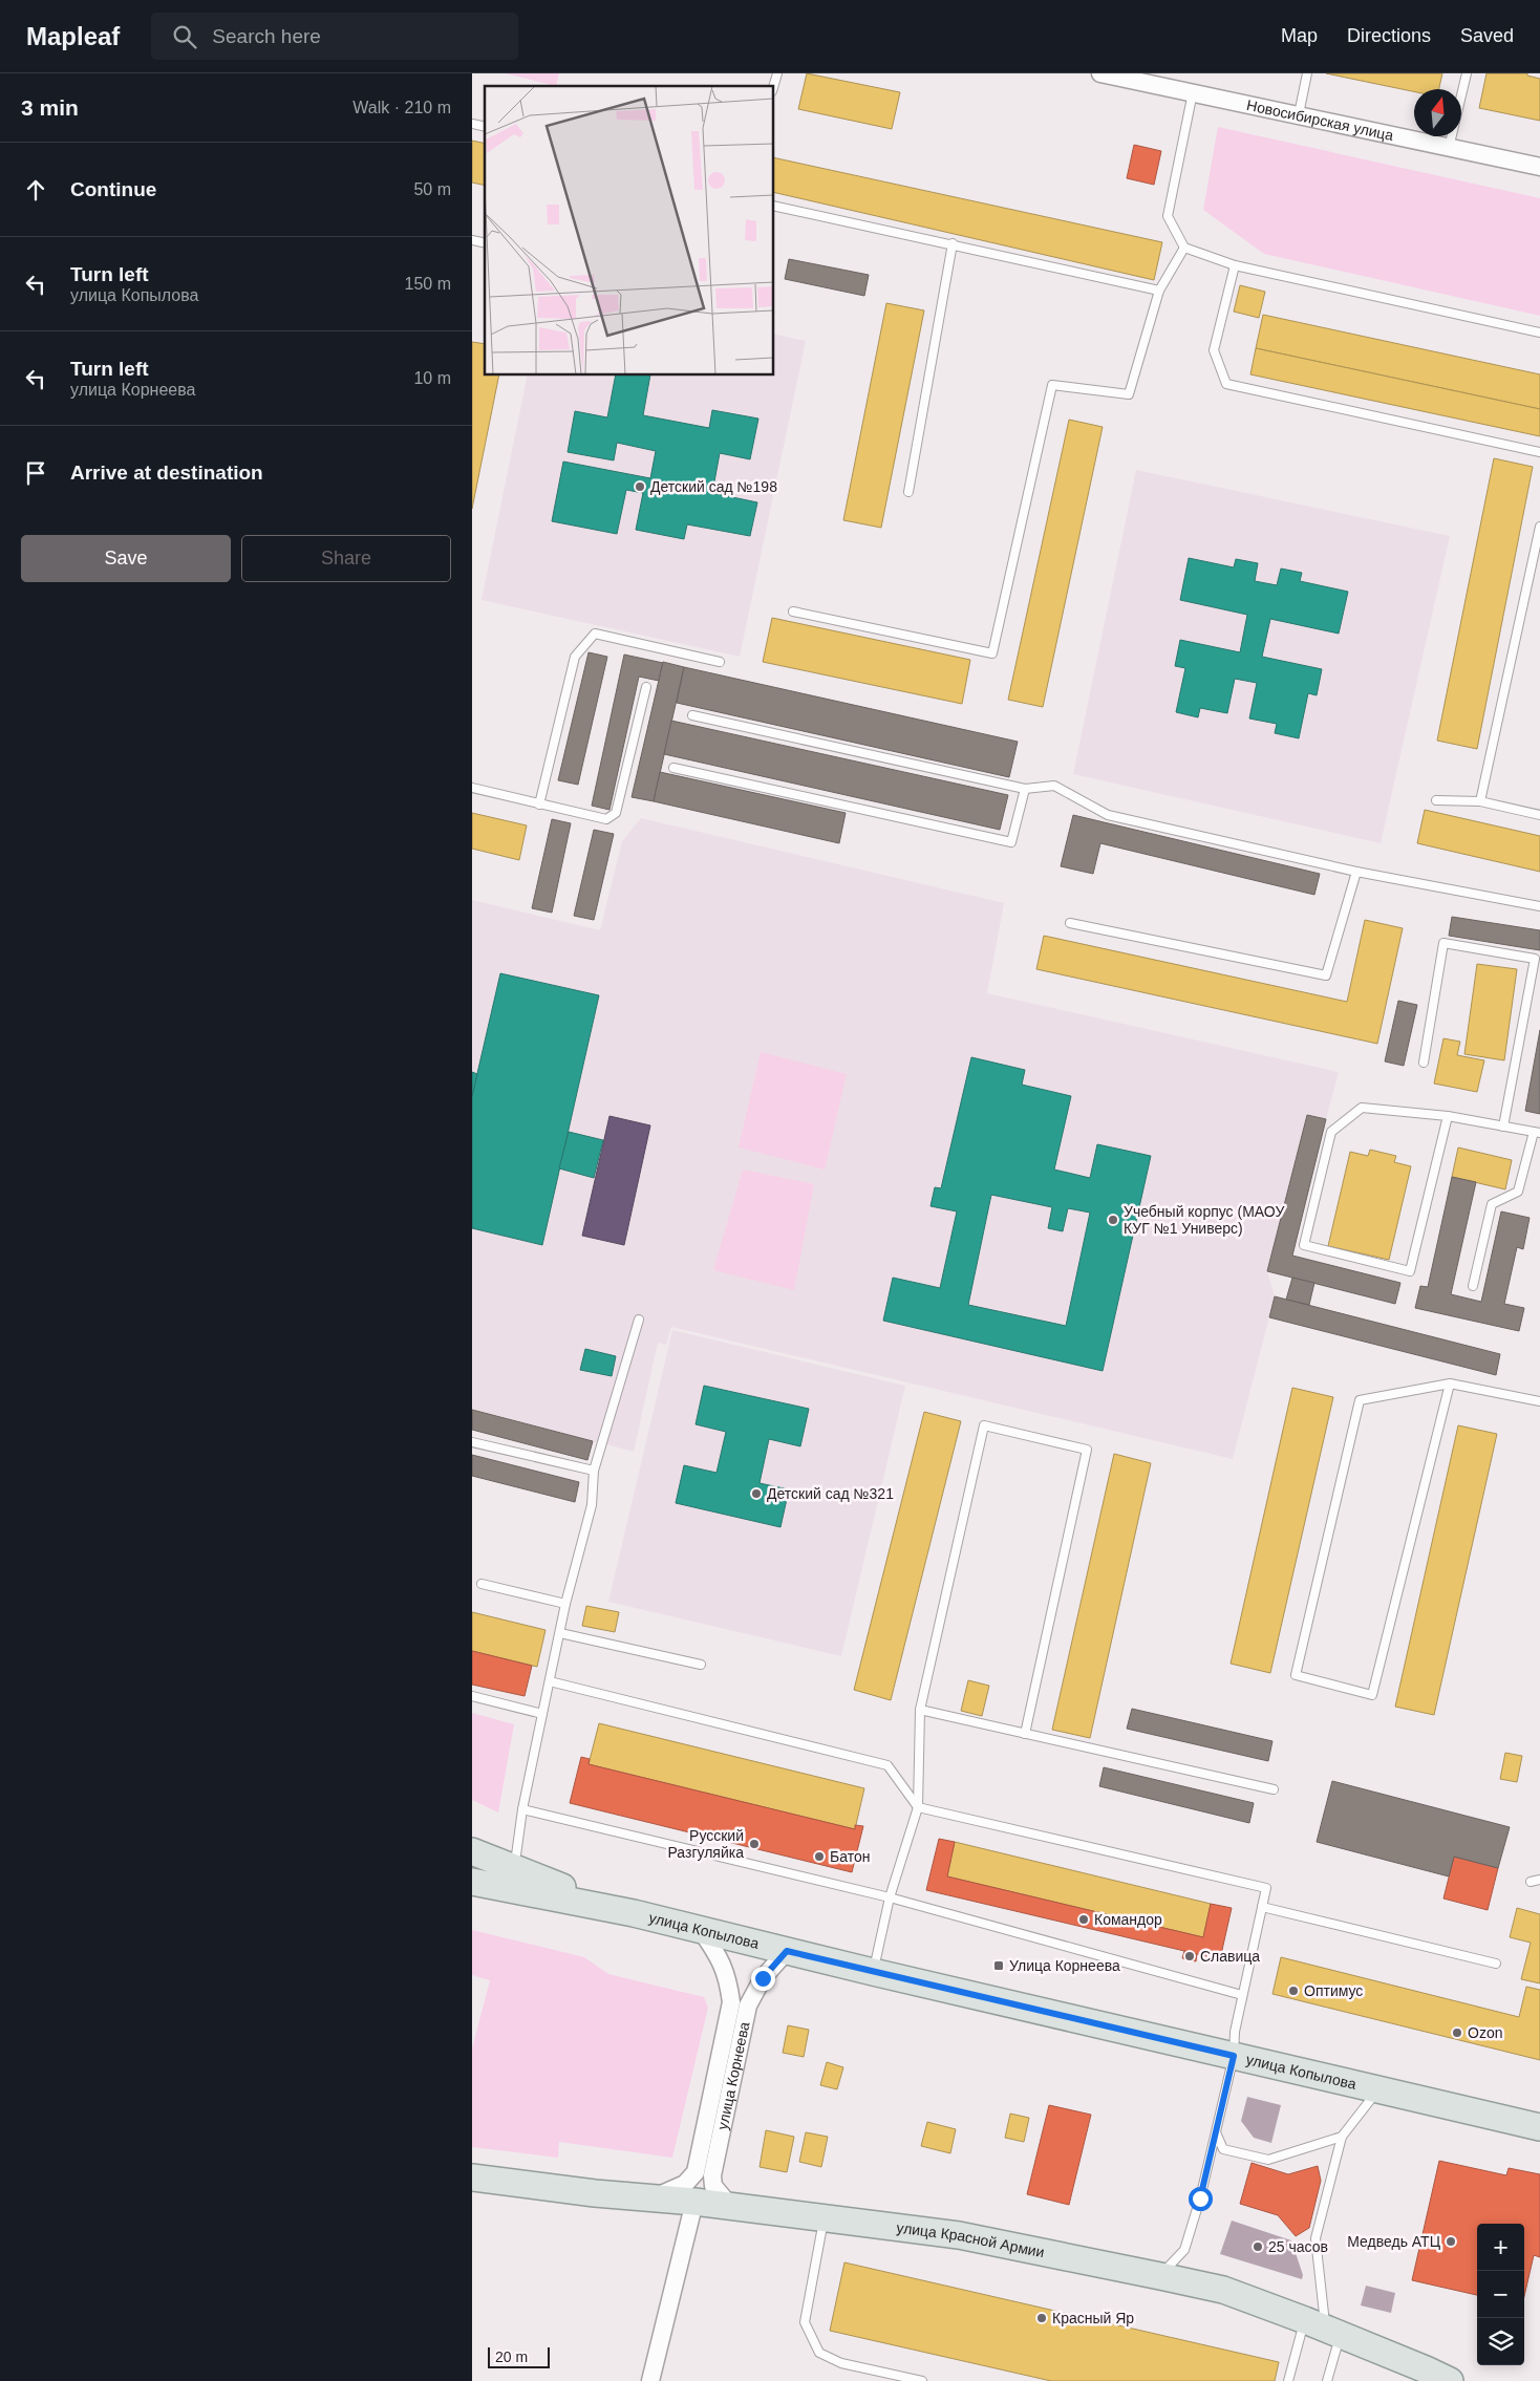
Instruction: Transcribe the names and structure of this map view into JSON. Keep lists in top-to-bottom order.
{
  "streets": {
    "main road": ["улица Копылова", "улица Красной Армии"],
    "street": ["Новосибирская улица", "улица Корнеева"]
  },
  "crossings": [
    ["улица Копылова", "улица Корнеева"],
    ["улица Корнеева", "улица Красной Армии"]
  ],
  "places": {
    "other": [
      "Детский сад №198",
      "Учебный корпус (МАОУ КУГ №1 Универс)",
      "Детский сад №321",
      "Русский Разгуляйка",
      "Батон",
      "Командор",
      "Славица",
      "Оптимус",
      "Ozon",
      "Медведь АТЦ",
      "25 часов",
      "Красный Яр"
    ],
    "transit": ["Улица Корнеева"]
  },
  "scale_bar": "20 m",
  "north": "top",
  "page": {
    "header": "Mapleaf",
    "search": "Search here",
    "nav": ["Map", "Directions", "Saved"],
    "heading": ["3 min", "Walk · 210 m"],
    "list": [
      ["Continue", "50 m"],
      ["Turn left", "улица Копылова", "150 m"],
      ["Turn left", "улица Корнеева", "10 m"],
      "Arrive at destination"
    ],
    "buttons": ["Save", "Share"],
    "map_buttons": ["+", "−"],
    "scale": "20 m"
  }
}
